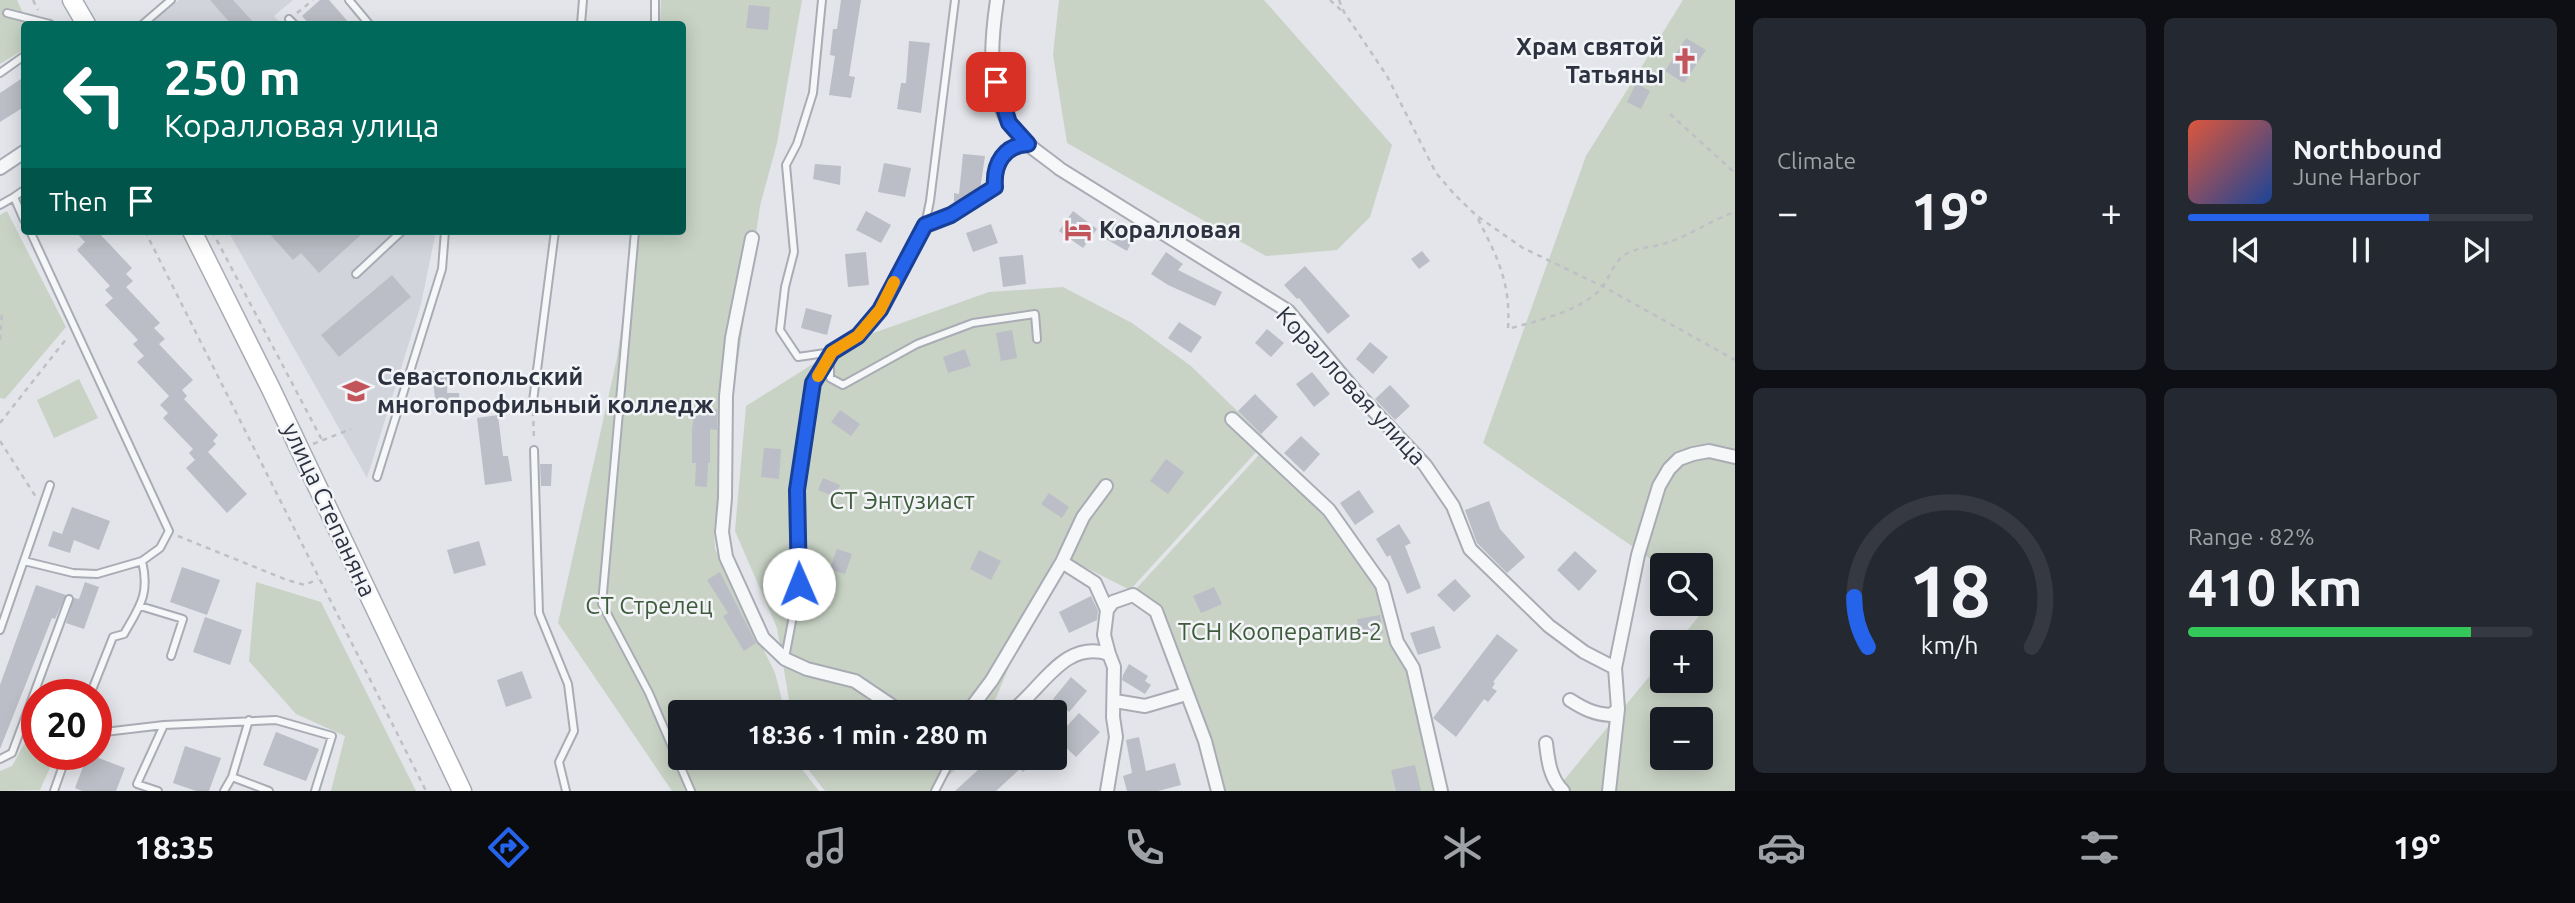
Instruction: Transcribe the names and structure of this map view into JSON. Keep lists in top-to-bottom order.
{
  "streets": {
    "main road": ["улица Степаняна"],
    "street": ["Коралловая улица"]
  },
  "parks": ["СТ Энтузиаст", "СТ Стрелец", "ТСН Кооператив-2"],
  "places": {
    "church": ["Храм святой Татьяны"],
    "hotel": ["Коралловая"],
    "school or university": ["Севастопольский многопрофильный колледж"]
  },
  "page": {
    "tile": [
      "Climate",
      ["Range · 82%", "410 km"]
    ],
    "turn": ["250 m", "Коралловая улица"],
    "song": ["Northbound", "June Harbor"],
    "then": "Then",
    "heat": ["−", "19°", "+"],
    "map_buttons": ["+", "−"],
    "limit": "20",
    "trip": "18:36 · 1 min · 280 m",
    "tabs": ["18:35", "19°"],
    "gauge": ["18", "km/h"]
  }
}
